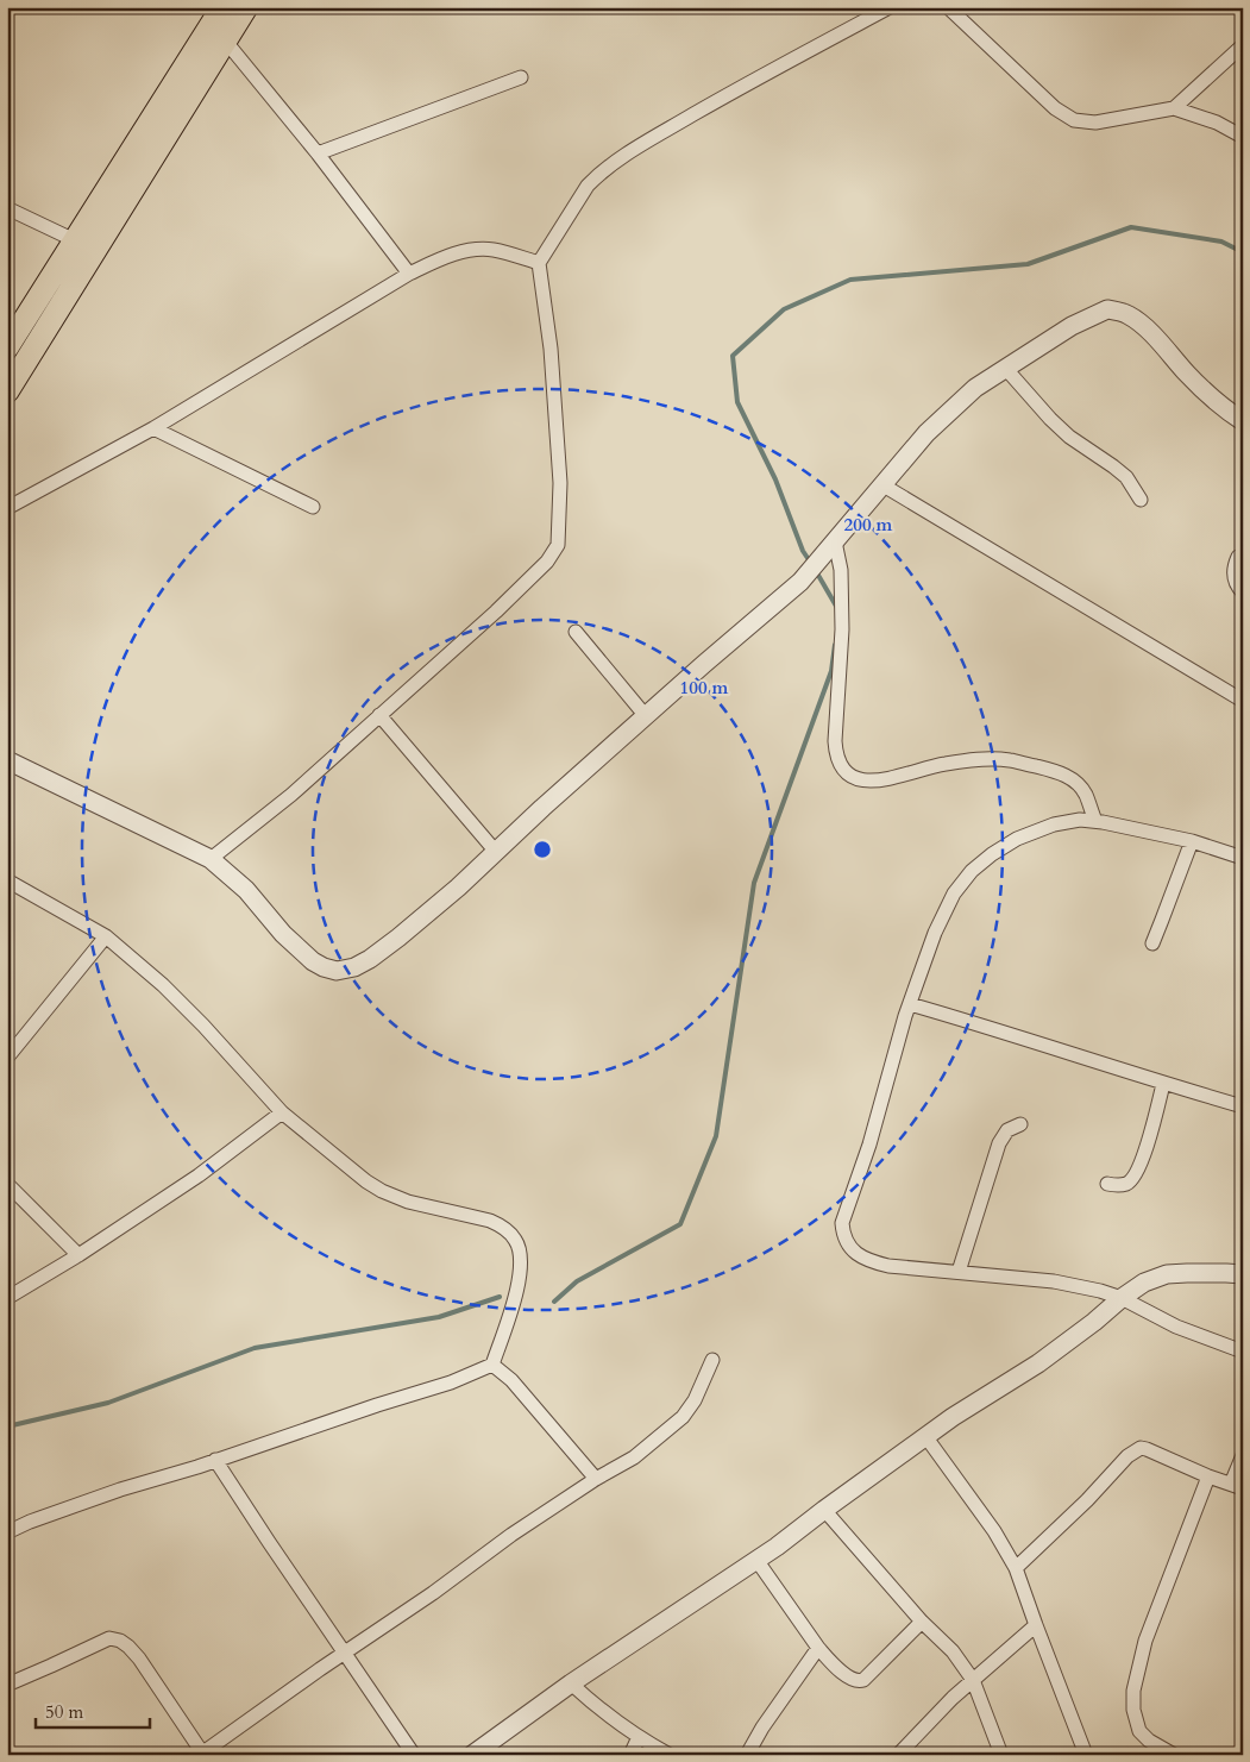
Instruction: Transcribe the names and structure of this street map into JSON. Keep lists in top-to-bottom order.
{
  "scale_bar": "50 m",
  "rings": ["200 m", "100 m"]
}
